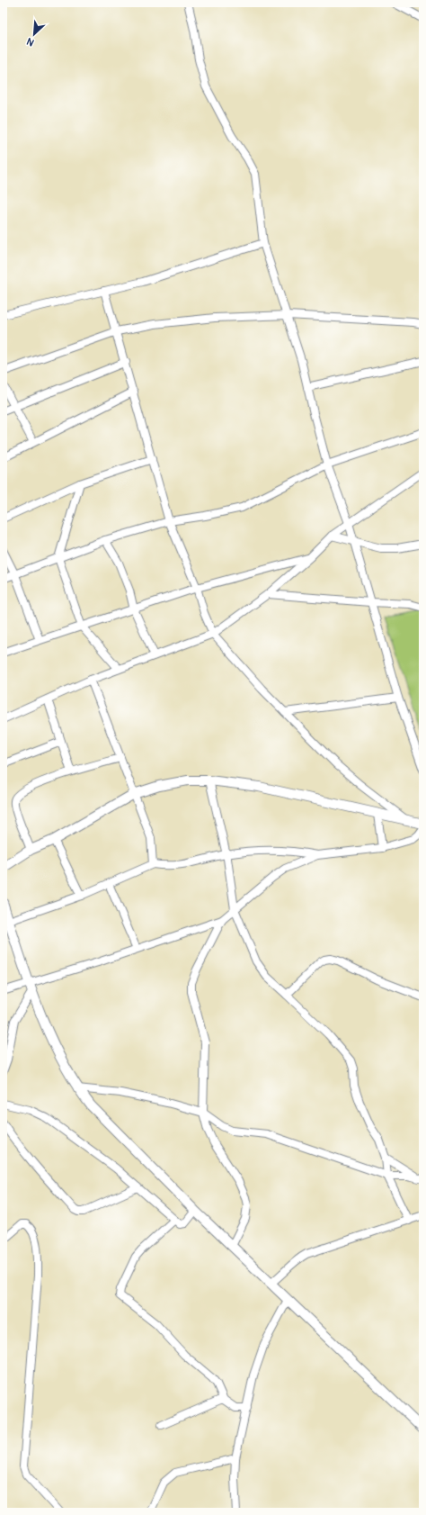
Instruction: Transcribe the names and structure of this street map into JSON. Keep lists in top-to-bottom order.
{
  "north": "bottom left"
}
